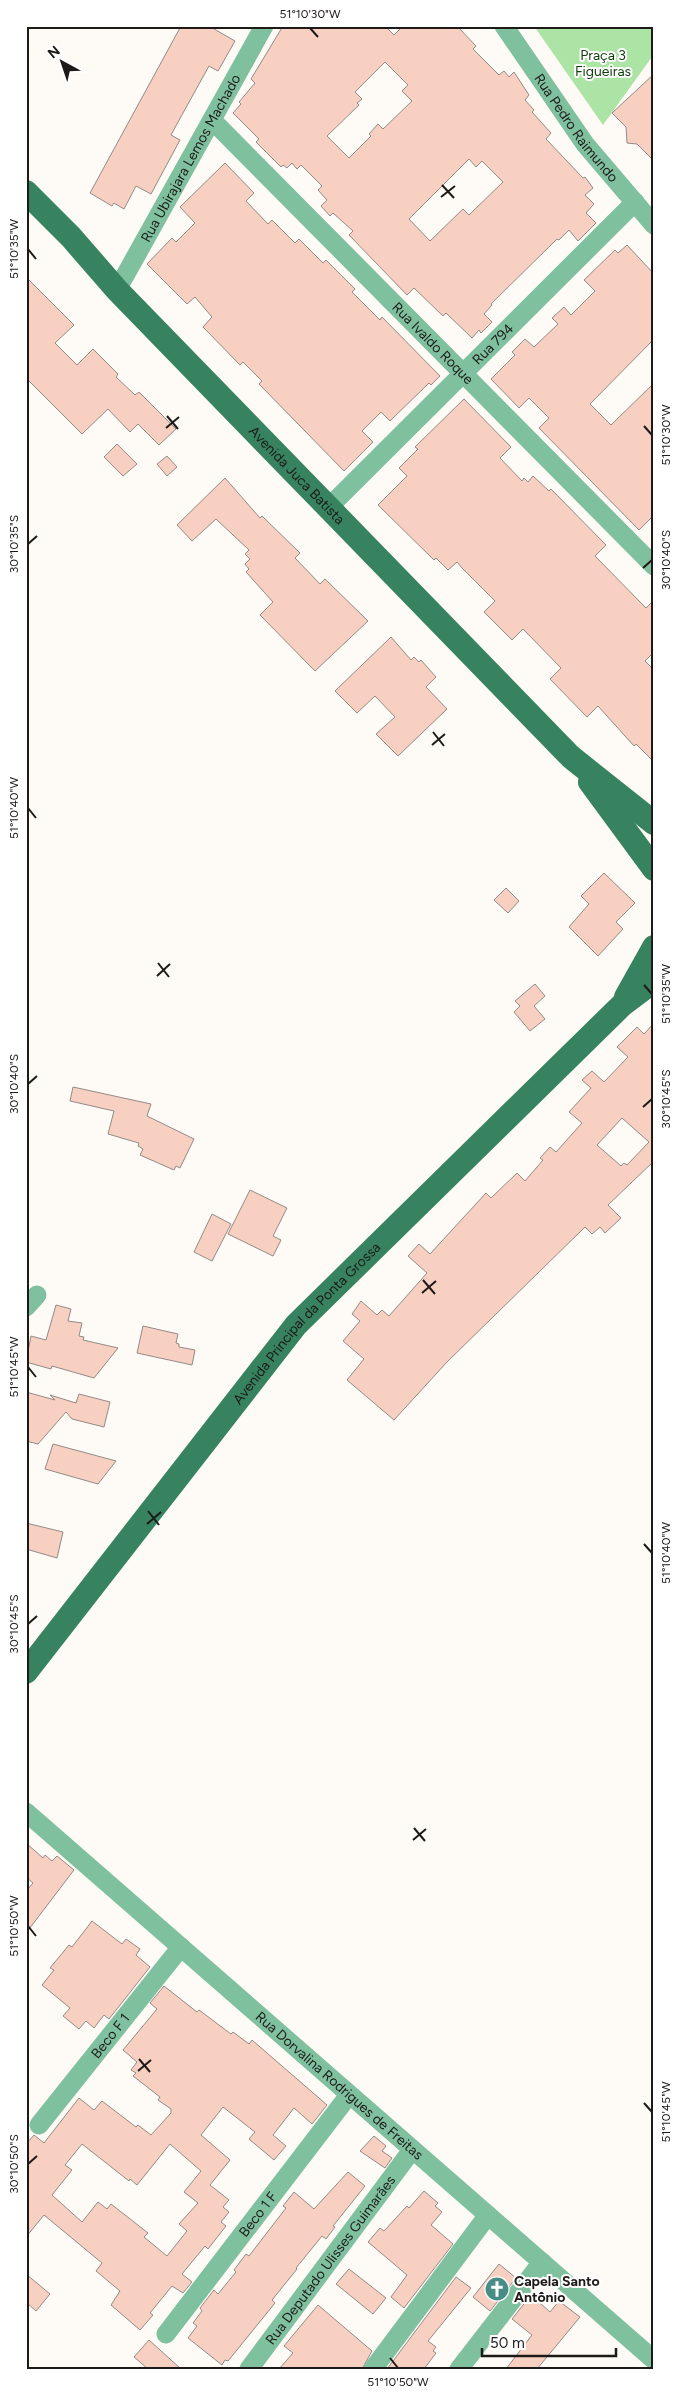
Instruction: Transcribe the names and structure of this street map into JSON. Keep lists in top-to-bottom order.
{
  "streets": {
    "main road": ["Avenida Juca Batista", "Avenida Principal da Ponta Grossa"],
    "street": [
      "Rua Pedro Raimundo",
      "Rua Ubirajara Lemos Machado",
      "Rua Ivaldo Roque",
      "Rua 794",
      "Beco F 1",
      "Rua Dorvalina Rodrigues de Freitas",
      "Beco 1 F",
      "Rua Deputado Ulisses Guimarães"
    ]
  },
  "crossings": [
    ["Rua Pedro Raimundo", "Rua 794"],
    ["Rua Ubirajara Lemos Machado", "Rua Ivaldo Roque"],
    ["Rua Ubirajara Lemos Machado", "Avenida Juca Batista"],
    ["Rua Ivaldo Roque", "Rua 794"],
    ["Rua 794", "Avenida Juca Batista"],
    ["Beco F 1", "Rua Dorvalina Rodrigues de Freitas"],
    ["Rua Dorvalina Rodrigues de Freitas", "Beco 1 F"],
    ["Rua Dorvalina Rodrigues de Freitas", "Rua Deputado Ulisses Guimarães"]
  ],
  "parks": ["Praça 3 Figueiras"],
  "places": {
    "church": ["Capela Santo Antônio"]
  },
  "scale_bar": "50 m",
  "north": "top left",
  "coordinates": [
    "51°10'30\"W",
    "51°10'35\"W",
    "30°10'35\"S",
    "30°10'40\"S",
    "51°10'40\"W",
    "30°10'45\"S",
    "51°10'45\"W",
    "51°10'50\"W",
    "30°10'50\"S"
  ]
}
